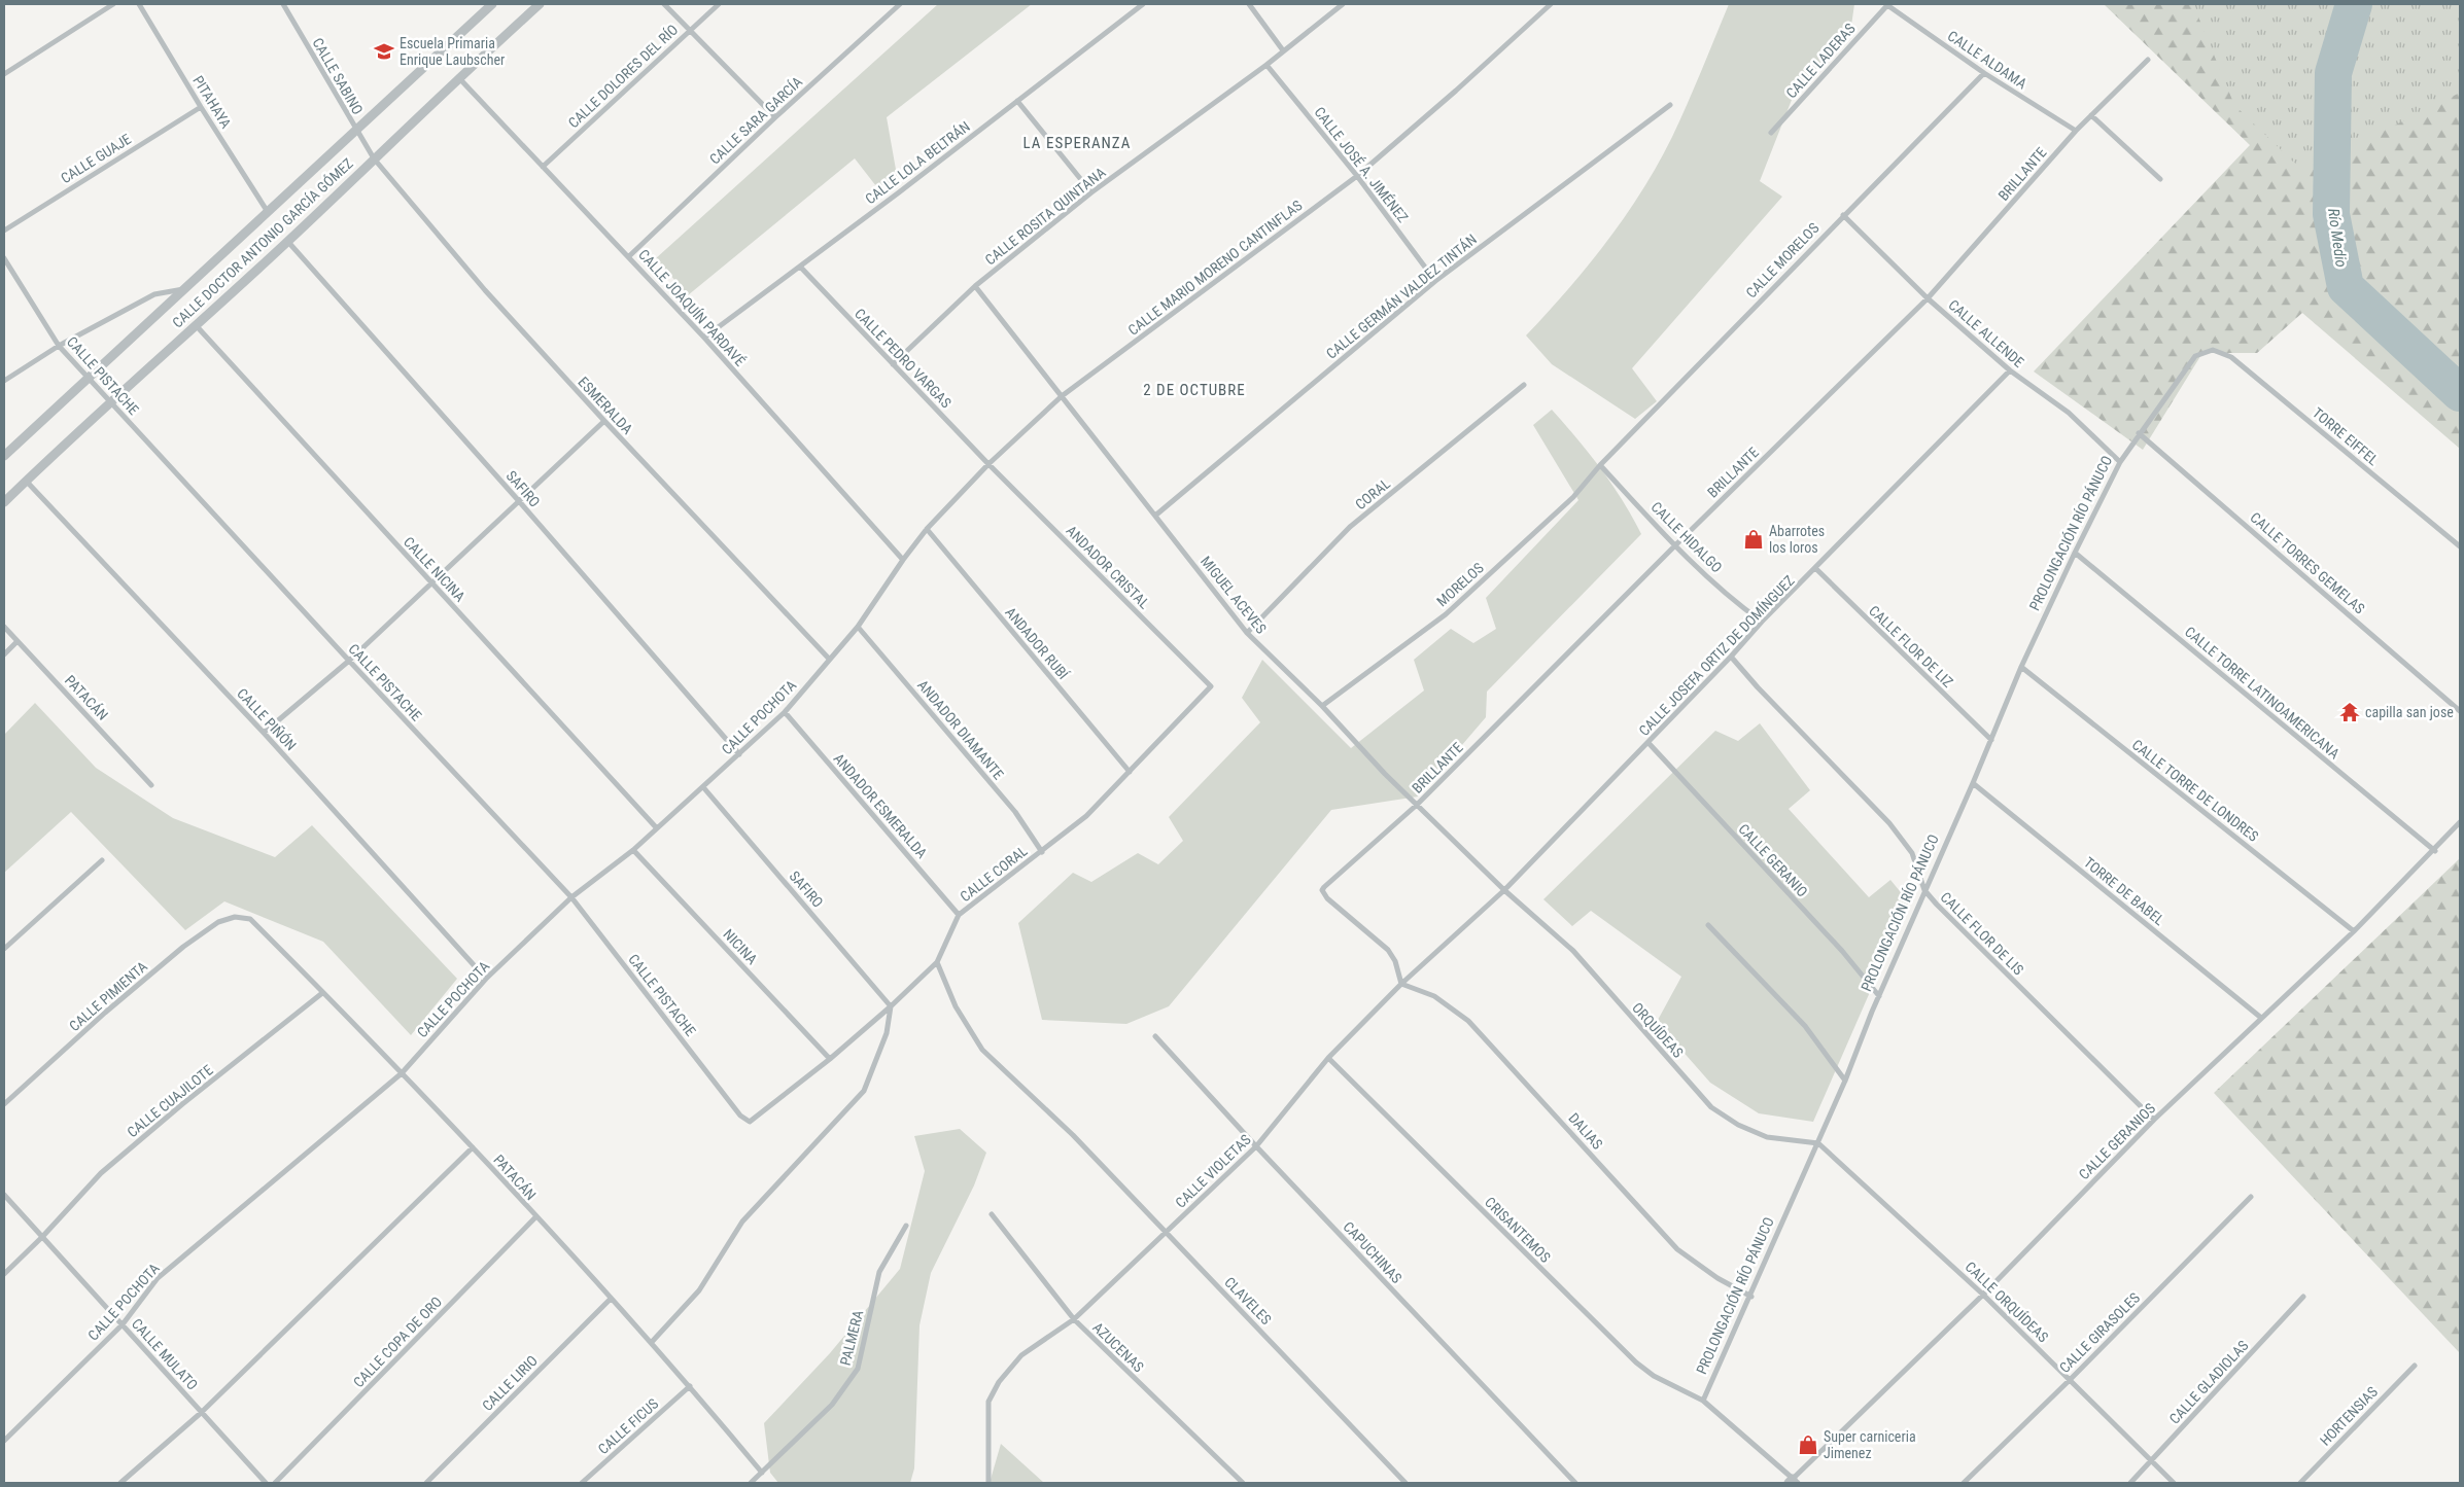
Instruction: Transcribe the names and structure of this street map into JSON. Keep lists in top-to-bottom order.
{
  "streets": {
    "street": [
      "CALLE ALDAMA",
      "CALLE LADERAS",
      "CALLE SABINO",
      "CALLE DOLORES DEL RÍO",
      "PITAHAYA",
      "CALLE SARA GARCÍA",
      "CALLE GUAJE",
      "CALLE LOLA BELTRÁN",
      "CALLE JOSÉ A. JIMÉNEZ",
      "BRILLANTE",
      "CALLE ROSITA QUINTANA",
      "CALLE DOCTOR ANTONIO GARCÍA GÓMEZ",
      "CALLE MORELOS",
      "CALLE MARIO MORENO CANTINFLAS",
      "CALLE GERMÁN VALDEZ TINTÁN",
      "CALLE JOAQUÍN PARDAVÉ",
      "CALLE ALLENDE",
      "CALLE PEDRO VARGAS",
      "CALLE PISTACHE",
      "ESMERALDA",
      "TORRE EIFFEL",
      "SAFIRO",
      "CORAL",
      "PROLONGACIÓN RÍO PÁNUCO",
      "CALLE HIDALGO",
      "CALLE TORRES GEMELAS",
      "ANDADOR CRISTAL",
      "CALLE NICINA",
      "MORELOS",
      "MIGUEL ACEVES",
      "ANDADOR RUBÍ",
      "CALLE FLOR DE LIZ",
      "CALLE JOSEFA ORTIZ DE DOMÍNGUEZ",
      "CALLE TORRE LATINOAMERICANA",
      "PATACÁN",
      "CALLE POCHOTA",
      "CALLE PIÑÓN",
      "ANDADOR DIAMANTE",
      "CALLE TORRE DE LONDRES",
      "ANDADOR ESMERALDA",
      "CALLE GERANIO",
      "CALLE CORAL",
      "TORRE DE BABEL",
      "CALLE FLOR DE LIS",
      "NICINA",
      "CALLE PIMIENTA",
      "ORQUÍDEAS",
      "CALLE CUAJILOTE",
      "DALIAS",
      "CALLE GERANIOS",
      "CALLE VIOLETAS",
      "CRISANTEMOS",
      "CAPUCHINAS",
      "CLAVELES",
      "CALLE ORQUÍDEAS",
      "CALLE GIRASOLES",
      "PALMERA",
      "CALLE COPA DE ORO",
      "AZUCENAS",
      "CALLE MULATO",
      "CALLE GLADIOLAS",
      "CALLE LIRIO",
      "HORTENSIAS",
      "CALLE FICUS"
    ]
  },
  "crossings": [
    ["CALLE ALDAMA", "CALLE LADERAS"],
    ["CALLE ALDAMA", "BRILLANTE"],
    ["CALLE ALDAMA", "CALLE MORELOS"],
    ["CALLE SABINO", "CALLE DOCTOR ANTONIO GARCÍA GÓMEZ"],
    ["CALLE SABINO", "ESMERALDA"],
    ["CALLE DOLORES DEL RÍO", "CALLE JOAQUÍN PARDAVÉ"],
    ["PITAHAYA", "CALLE GUAJE"],
    ["PITAHAYA", "CALLE DOCTOR ANTONIO GARCÍA GÓMEZ"],
    ["CALLE SARA GARCÍA", "CALLE JOAQUÍN PARDAVÉ"],
    ["CALLE LOLA BELTRÁN", "CALLE JOAQUÍN PARDAVÉ"],
    ["CALLE LOLA BELTRÁN", "CALLE PEDRO VARGAS"],
    ["CALLE JOSÉ A. JIMÉNEZ", "CALLE ROSITA QUINTANA"],
    ["CALLE JOSÉ A. JIMÉNEZ", "CALLE MARIO MORENO CANTINFLAS"],
    ["CALLE JOSÉ A. JIMÉNEZ", "CALLE GERMÁN VALDEZ TINTÁN"],
    ["BRILLANTE", "CALLE ALLENDE"],
    ["BRILLANTE", "CALLE HIDALGO"],
    ["BRILLANTE", "MIGUEL ACEVES"],
    ["BRILLANTE", "DALIAS"],
    ["BRILLANTE", "CALLE VIOLETAS"],
    ["CALLE ROSITA QUINTANA", "CALLE PEDRO VARGAS"],
    ["CALLE ROSITA QUINTANA", "MIGUEL ACEVES"],
    ["CALLE DOCTOR ANTONIO GARCÍA GÓMEZ", "CALLE JOAQUÍN PARDAVÉ"],
    ["CALLE DOCTOR ANTONIO GARCÍA GÓMEZ", "CALLE PISTACHE"],
    ["CALLE DOCTOR ANTONIO GARCÍA GÓMEZ", "ESMERALDA"],
    ["CALLE DOCTOR ANTONIO GARCÍA GÓMEZ", "SAFIRO"],
    ["CALLE DOCTOR ANTONIO GARCÍA GÓMEZ", "CALLE NICINA"],
    ["CALLE DOCTOR ANTONIO GARCÍA GÓMEZ", "CALLE PIÑÓN"],
    ["CALLE MORELOS", "CALLE ALLENDE"],
    ["CALLE MORELOS", "CALLE HIDALGO"],
    ["CALLE MORELOS", "MORELOS"],
    ["CALLE MARIO MORENO CANTINFLAS", "CALLE JOAQUÍN PARDAVÉ"],
    ["CALLE MARIO MORENO CANTINFLAS", "CALLE PEDRO VARGAS"],
    ["CALLE MARIO MORENO CANTINFLAS", "ANDADOR CRISTAL"],
    ["CALLE MARIO MORENO CANTINFLAS", "MIGUEL ACEVES"],
    ["CALLE MARIO MORENO CANTINFLAS", "ANDADOR RUBÍ"],
    ["CALLE MARIO MORENO CANTINFLAS", "CALLE POCHOTA"],
    ["CALLE GERMÁN VALDEZ TINTÁN", "MIGUEL ACEVES"],
    ["CALLE JOAQUÍN PARDAVÉ", "CALLE POCHOTA"],
    ["CALLE ALLENDE", "PROLONGACIÓN RÍO PÁNUCO"],
    ["CALLE ALLENDE", "CALLE JOSEFA ORTIZ DE DOMÍNGUEZ"],
    ["CALLE PEDRO VARGAS", "ANDADOR CRISTAL"],
    ["CALLE PISTACHE", "CALLE POCHOTA"],
    ["CALLE PISTACHE", "CALLE CORAL"],
    ["ESMERALDA", "CALLE POCHOTA"],
    ["TORRE EIFFEL", "PROLONGACIÓN RÍO PÁNUCO"],
    ["SAFIRO", "CALLE POCHOTA"],
    ["SAFIRO", "CALLE CORAL"],
    ["CORAL", "MIGUEL ACEVES"],
    ["PROLONGACIÓN RÍO PÁNUCO", "CALLE TORRES GEMELAS"],
    ["PROLONGACIÓN RÍO PÁNUCO", "CALLE FLOR DE LIZ"],
    ["PROLONGACIÓN RÍO PÁNUCO", "CALLE TORRE LATINOAMERICANA"],
    ["PROLONGACIÓN RÍO PÁNUCO", "CALLE TORRE DE LONDRES"],
    ["PROLONGACIÓN RÍO PÁNUCO", "CALLE GERANIO"],
    ["PROLONGACIÓN RÍO PÁNUCO", "TORRE DE BABEL"],
    ["PROLONGACIÓN RÍO PÁNUCO", "CALLE FLOR DE LIS"],
    ["PROLONGACIÓN RÍO PÁNUCO", "ORQUÍDEAS"],
    ["PROLONGACIÓN RÍO PÁNUCO", "DALIAS"],
    ["PROLONGACIÓN RÍO PÁNUCO", "CRISANTEMOS"],
    ["PROLONGACIÓN RÍO PÁNUCO", "CALLE ORQUÍDEAS"],
    ["CALLE HIDALGO", "MORELOS"],
    ["CALLE HIDALGO", "CALLE JOSEFA ORTIZ DE DOMÍNGUEZ"],
    ["ANDADOR CRISTAL", "CALLE CORAL"],
    ["CALLE NICINA", "CALLE POCHOTA"],
    ["MORELOS", "MIGUEL ACEVES"],
    ["MIGUEL ACEVES", "CALLE JOSEFA ORTIZ DE DOMÍNGUEZ"],
    ["MIGUEL ACEVES", "ORQUÍDEAS"],
    ["MIGUEL ACEVES", "CALLE VIOLETAS"],
    ["ANDADOR RUBÍ", "CALLE CORAL"],
    ["CALLE FLOR DE LIZ", "CALLE JOSEFA ORTIZ DE DOMÍNGUEZ"],
    ["CALLE JOSEFA ORTIZ DE DOMÍNGUEZ", "CALLE GERANIO"],
    ["CALLE JOSEFA ORTIZ DE DOMÍNGUEZ", "CALLE FLOR DE LIS"],
    ["CALLE JOSEFA ORTIZ DE DOMÍNGUEZ", "ORQUÍDEAS"],
    ["CALLE JOSEFA ORTIZ DE DOMÍNGUEZ", "CALLE VIOLETAS"],
    ["CALLE TORRE LATINOAMERICANA", "CALLE GERANIOS"],
    ["PATACÁN", "CALLE POCHOTA"],
    ["PATACÁN", "CALLE PIMIENTA"],
    ["PATACÁN", "CALLE CUAJILOTE"],
    ["PATACÁN", "PALMERA"],
    ["PATACÁN", "CALLE COPA DE ORO"],
    ["PATACÁN", "CALLE LIRIO"],
    ["PATACÁN", "CALLE FICUS"],
    ["CALLE POCHOTA", "CALLE PIÑÓN"],
    ["CALLE POCHOTA", "ANDADOR DIAMANTE"],
    ["CALLE POCHOTA", "ANDADOR ESMERALDA"],
    ["CALLE POCHOTA", "NICINA"],
    ["CALLE POCHOTA", "CALLE MULATO"],
    ["ANDADOR DIAMANTE", "CALLE CORAL"],
    ["CALLE TORRE DE LONDRES", "CALLE GERANIOS"],
    ["ANDADOR ESMERALDA", "CALLE CORAL"],
    ["CALLE CORAL", "NICINA"],
    ["CALLE CORAL", "CLAVELES"],
    ["TORRE DE BABEL", "CALLE GERANIOS"],
    ["CALLE FLOR DE LIS", "CALLE GERANIOS"],
    ["ORQUÍDEAS", "CALLE VIOLETAS"],
    ["ORQUÍDEAS", "CALLE ORQUÍDEAS"],
    ["CALLE CUAJILOTE", "CALLE MULATO"],
    ["DALIAS", "CALLE VIOLETAS"],
    ["CALLE GERANIOS", "CALLE ORQUÍDEAS"],
    ["CALLE VIOLETAS", "CRISANTEMOS"],
    ["CALLE VIOLETAS", "CAPUCHINAS"],
    ["CALLE VIOLETAS", "CLAVELES"],
    ["CALLE VIOLETAS", "AZUCENAS"],
    ["CALLE ORQUÍDEAS", "CALLE GIRASOLES"],
    ["CALLE ORQUÍDEAS", "CALLE GLADIOLAS"]
  ],
  "districts": ["LA ESPERANZA", "2 DE OCTUBRE"],
  "water": ["Río Medio"],
  "places": {
    "school or university": ["Escuela Primaria Enrique Laubscher"],
    "shop": ["Abarrotes los loros", "Super carniceria Jimenez"],
    "temple": ["capilla san jose"]
  }
}
